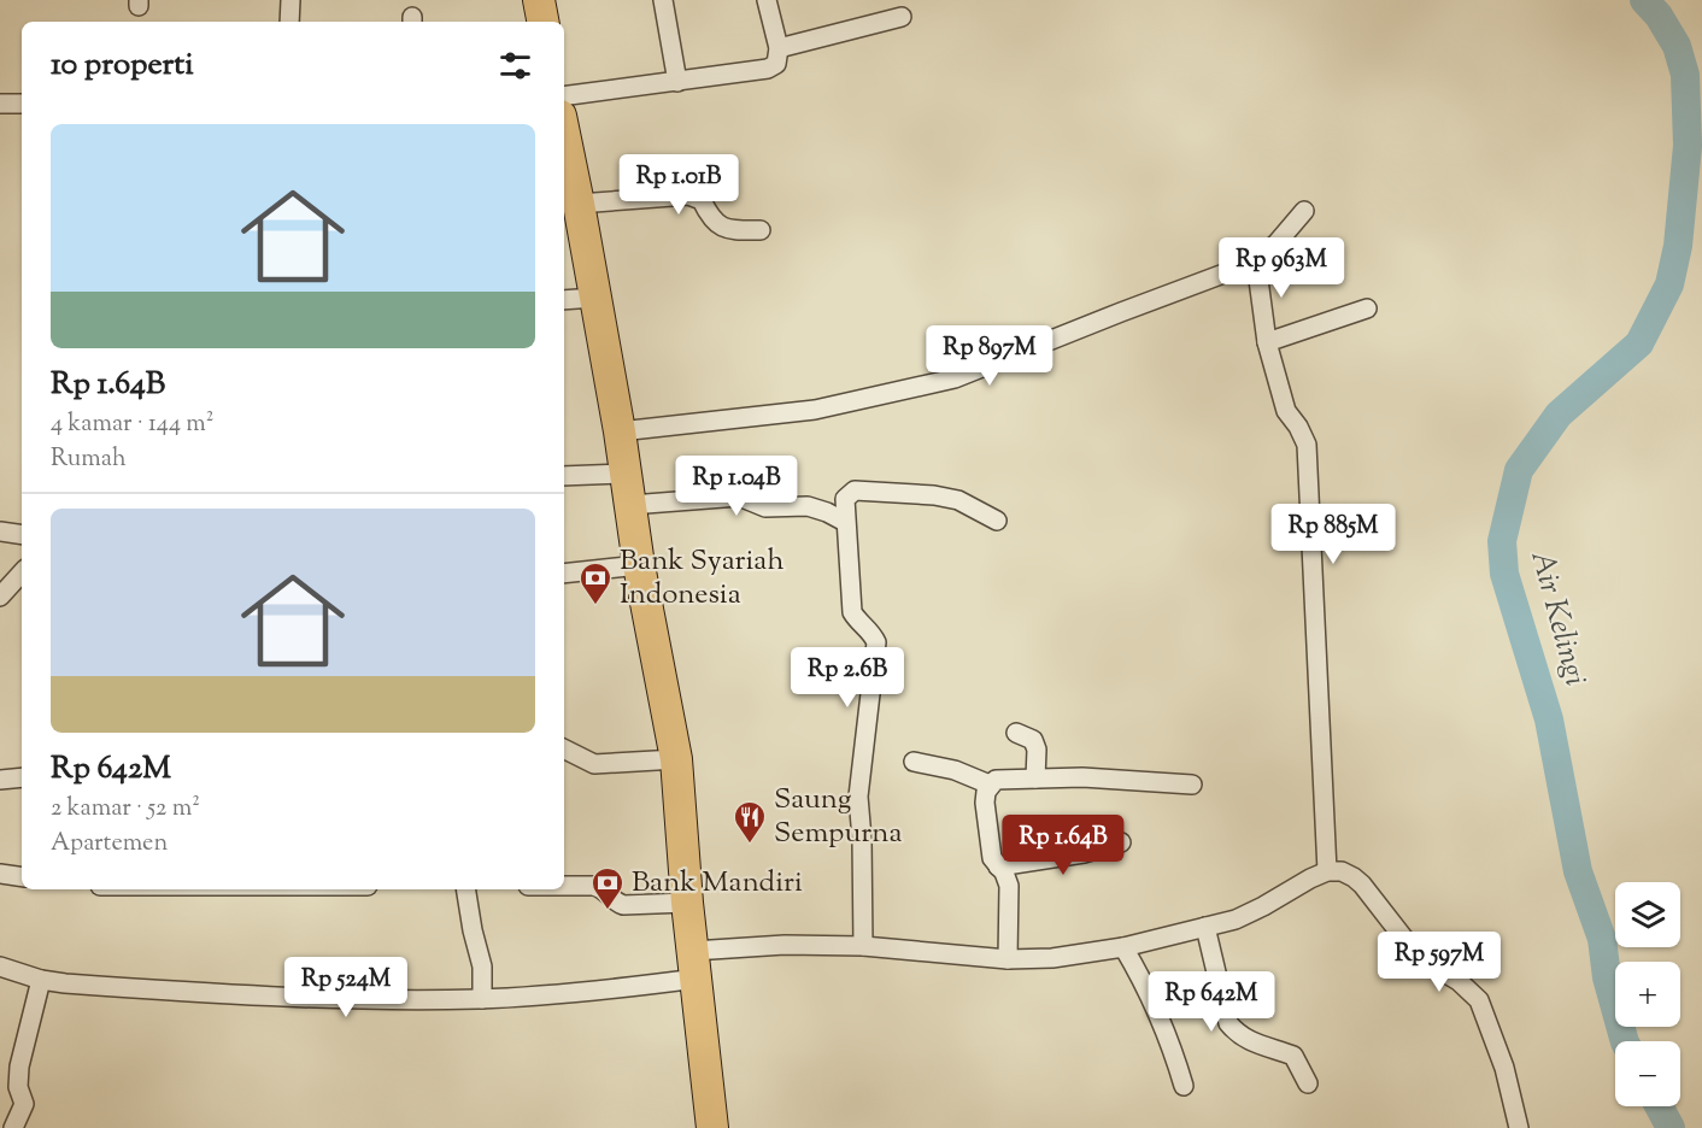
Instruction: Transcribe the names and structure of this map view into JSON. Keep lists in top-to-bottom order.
{
  "water": ["Air Kelingi"],
  "places": {
    "bank": ["Bank Syariah Indonesia", "Bank Mandiri"],
    "restaurant": ["Saung Sempurna"]
  },
  "page": {
    "heading": "10 properti",
    "list": [
      {
        "name": "Rp 1.64B",
        "note": "4 kamar · 144 m² · Rumah"
      },
      {
        "name": "Rp 642M",
        "note": "2 kamar · 52 m² · Apartemen"
      }
    ],
    "price": [
      "Rp 1.01B",
      "Rp 963M",
      "Rp 897M",
      "Rp 1.04B",
      "Rp 885M",
      "Rp 2.6B",
      "Rp 1.64B",
      "Rp 597M",
      "Rp 524M",
      "Rp 642M"
    ],
    "map_buttons": ["+", "−"]
  }
}
